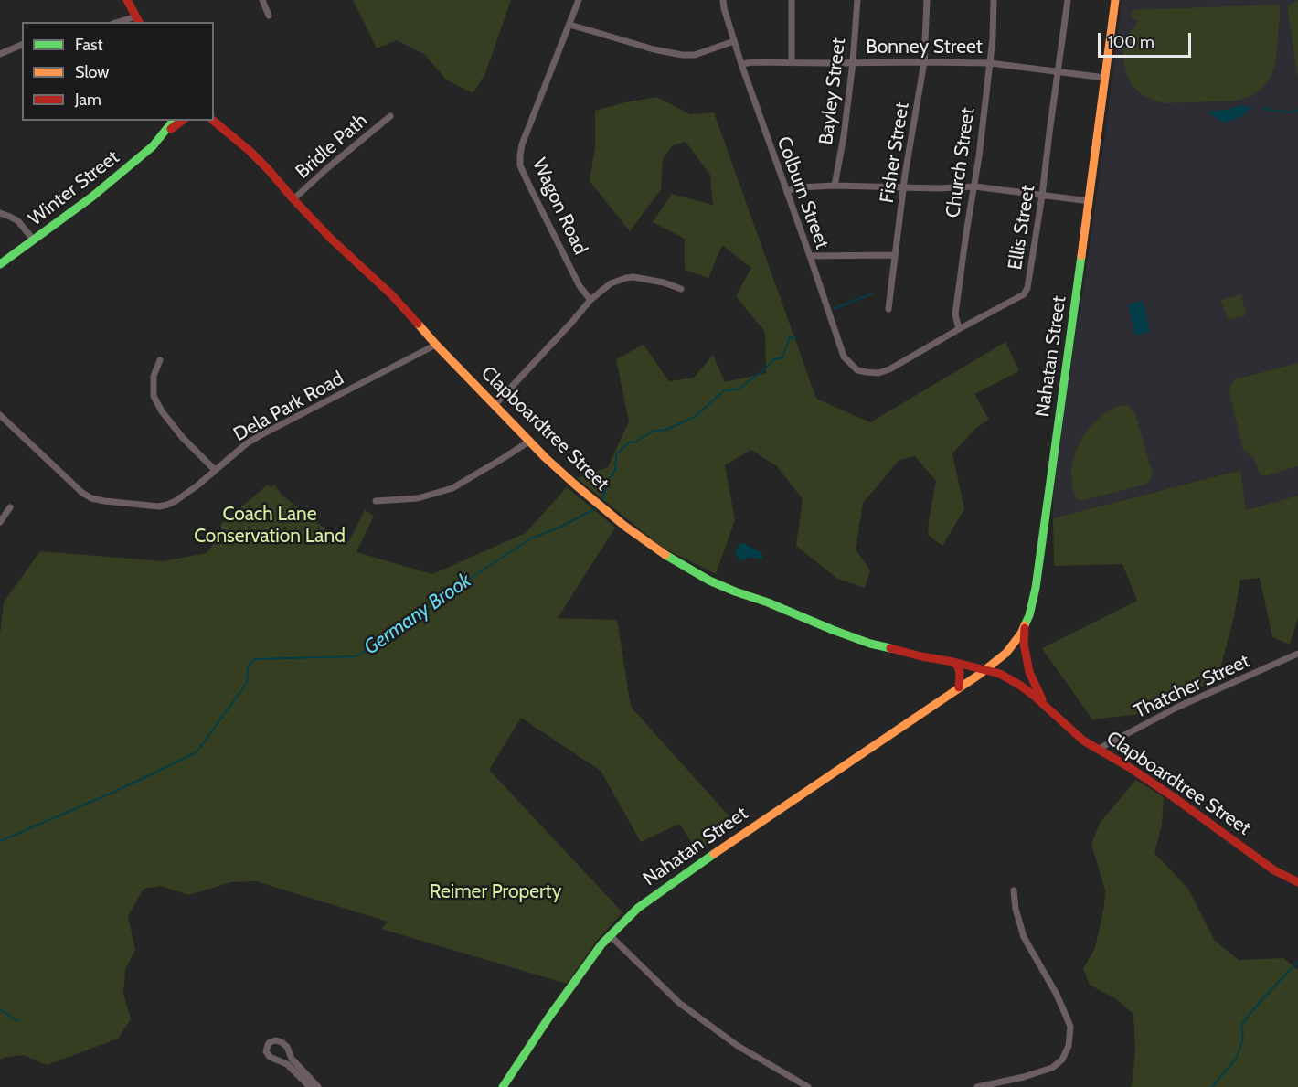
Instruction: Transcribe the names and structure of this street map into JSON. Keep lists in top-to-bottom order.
{
  "streets": {
    "main road": ["Winter Street", "Nahatan Street", "Clapboardtree Street"],
    "street": [
      "Bonney Street",
      "Bayley Street",
      "Bridle Path",
      "Fisher Street",
      "Church Street",
      "Colburn Street",
      "Wagon Road",
      "Ellis Street",
      "Dela Park Road",
      "Thatcher Street"
    ]
  },
  "crossings": [
    ["Bonney Street", "Bayley Street"],
    ["Bonney Street", "Fisher Street"],
    ["Bonney Street", "Church Street"],
    ["Bonney Street", "Colburn Street"],
    ["Bonney Street", "Ellis Street"],
    ["Bonney Street", "Nahatan Street"],
    ["Bridle Path", "Clapboardtree Street"],
    ["Church Street", "Ellis Street"],
    ["Colburn Street", "Ellis Street"],
    ["Nahatan Street", "Clapboardtree Street"],
    ["Dela Park Road", "Clapboardtree Street"],
    ["Clapboardtree Street", "Thatcher Street"]
  ],
  "water": ["Germany Brook"],
  "parks": ["Coach Lane Conservation Land", "Reimer Property"],
  "legend": ["Fast", "Slow", "Jam"],
  "scale_bar": "100 m"
}
